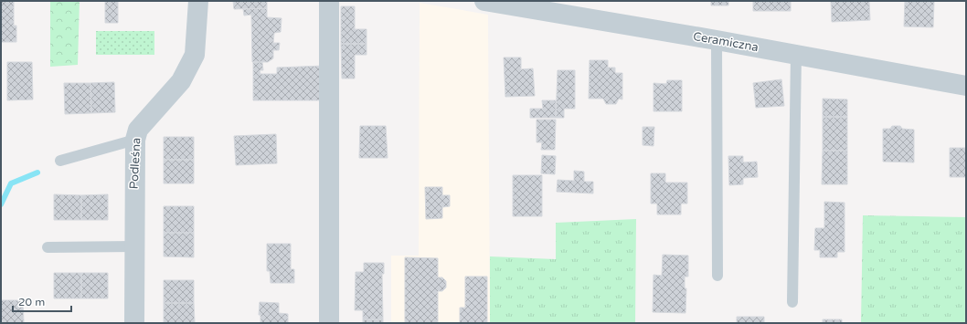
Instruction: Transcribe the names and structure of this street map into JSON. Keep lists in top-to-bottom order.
{
  "streets": {
    "street": ["Ceramiczna", "Podleśna"]
  },
  "scale_bar": "20 m"
}
